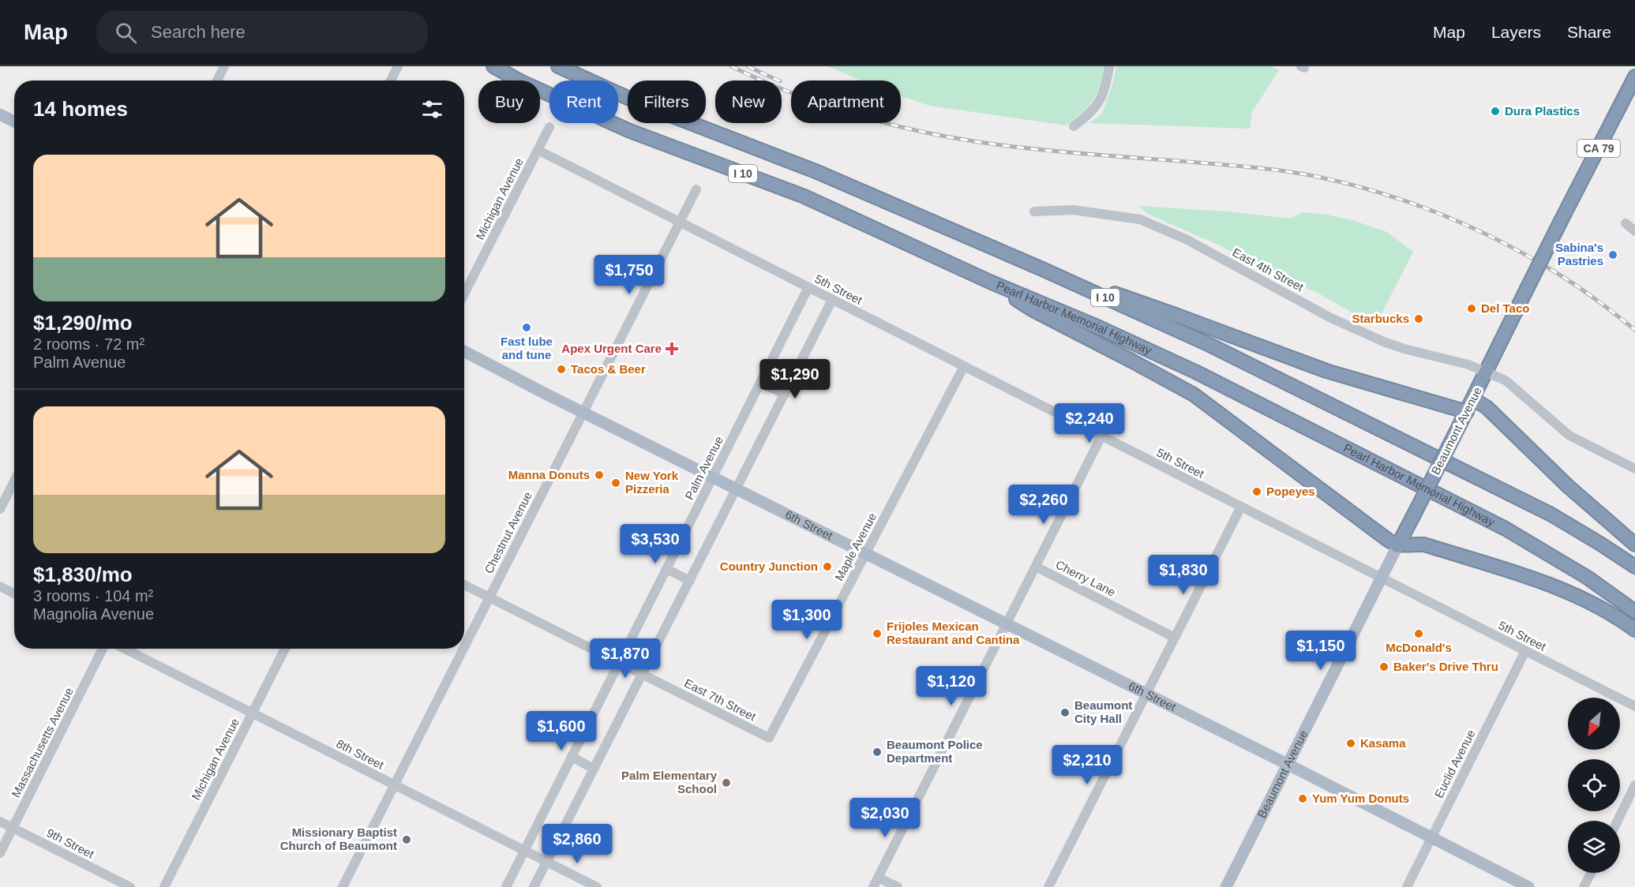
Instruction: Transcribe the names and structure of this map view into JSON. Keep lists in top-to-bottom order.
{
  "streets": {
    "highway": [
      "CA 79",
      "I 10",
      "Pearl Harbor Memorial Highway",
      "Beaumont Avenue"
    ],
    "main road": ["6th Street"],
    "street": [
      "Michigan Avenue",
      "East 4th Street",
      "5th Street",
      "Palm Avenue",
      "Chestnut Avenue",
      "Maple Avenue",
      "Cherry Lane",
      "East 7th Street",
      "Massachusetts Avenue",
      "8th Street",
      "Euclid Avenue",
      "9th Street"
    ]
  },
  "crossings": [
    ["Michigan Avenue", "5th Street"],
    ["Michigan Avenue", "8th Street"],
    ["East 4th Street", "Beaumont Avenue"],
    ["5th Street", "Beaumont Avenue"],
    ["5th Street", "Palm Avenue"],
    ["5th Street", "Chestnut Avenue"],
    ["5th Street", "Maple Avenue"],
    ["5th Street", "Euclid Avenue"],
    ["Beaumont Avenue", "6th Street"],
    ["Palm Avenue", "6th Street"],
    ["Palm Avenue", "East 7th Street"],
    ["Palm Avenue", "8th Street"],
    ["6th Street", "Chestnut Avenue"],
    ["6th Street", "Maple Avenue"],
    ["6th Street", "Euclid Avenue"],
    ["Chestnut Avenue", "East 7th Street"],
    ["Chestnut Avenue", "8th Street"],
    ["Maple Avenue", "East 7th Street"],
    ["Massachusetts Avenue", "9th Street"]
  ],
  "places": {
    "other": [
      "Dura Plastics",
      "Sabina's Pastries",
      "Del Taco",
      "Starbucks",
      "Fast lube and tune",
      "Tacos & Beer",
      "Manna Donuts",
      "New York Pizzeria",
      "Popeyes",
      "Country Junction",
      "Frijoles Mexican Restaurant and Cantina",
      "McDonald's",
      "Baker's Drive Thru",
      "Beaumont City Hall",
      "Kasama",
      "Beaumont Police Department",
      "Palm Elementary School",
      "Yum Yum Donuts",
      "Missionary Baptist Church of Beaumont"
    ],
    "health": ["Apex Urgent Care"]
  },
  "north": "bottom left",
  "page": {
    "header": "Map",
    "search": "Search here",
    "nav": ["Map", "Layers", "Share"],
    "chip": [
      "Buy",
      "Rent",
      "Filters",
      "New",
      "Apartment"
    ],
    "heading": "14 homes",
    "list": [
      {
        "name": "$1,290/mo",
        "note": "2 rooms · 72 m² · Palm Avenue"
      },
      {
        "name": "$1,830/mo",
        "note": "3 rooms · 104 m² · Magnolia Avenue"
      }
    ],
    "price": [
      "$1,750",
      "$1,290",
      "$2,240",
      "$2,260",
      "$3,530",
      "$1,830",
      "$1,300",
      "$1,150",
      "$1,870",
      "$1,120",
      "$1,600",
      "$2,210",
      "$2,030",
      "$2,860"
    ]
  }
}
